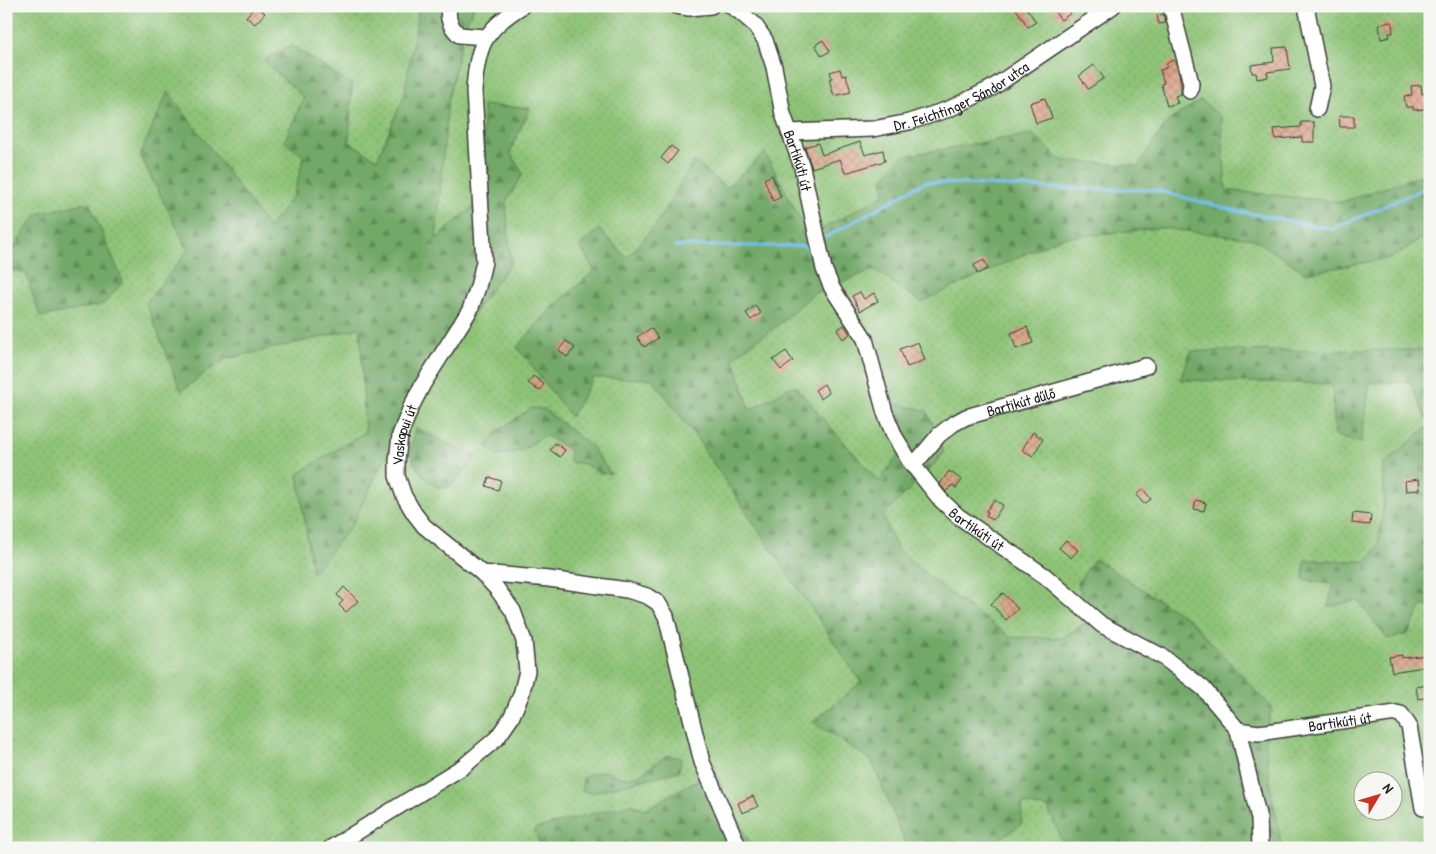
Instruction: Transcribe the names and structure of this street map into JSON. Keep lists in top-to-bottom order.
{
  "streets": {
    "street": [
      "Dr. Feichtinger Sándor utca",
      "Bartikúti út",
      "Bartikút dűlő",
      "Vaskapui út"
    ]
  },
  "crossings": [
    ["Dr. Feichtinger Sándor utca", "Bartikúti út"],
    ["Bartikúti út", "Bartikút dűlő"]
  ],
  "north": "top right"
}
